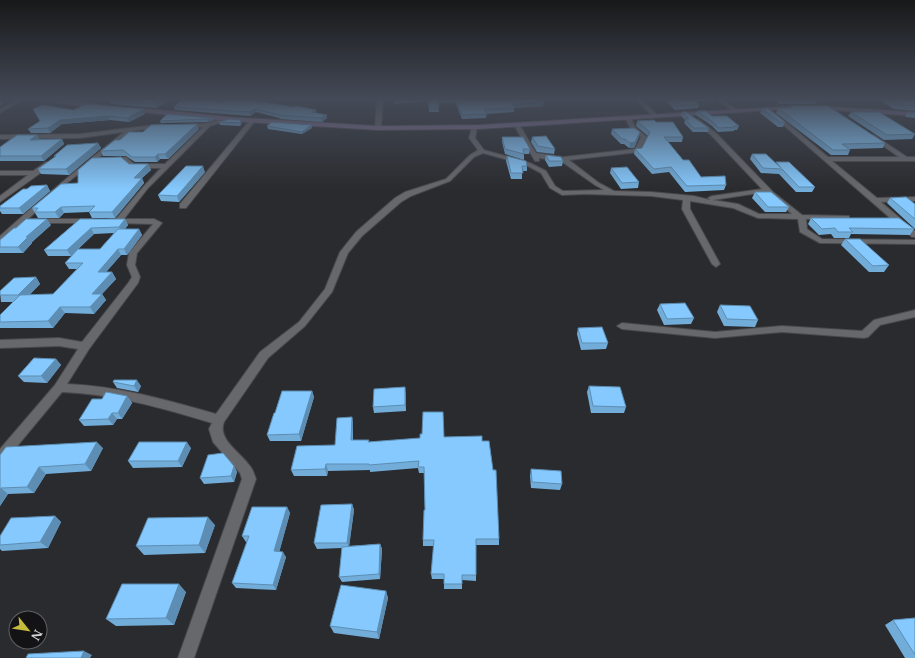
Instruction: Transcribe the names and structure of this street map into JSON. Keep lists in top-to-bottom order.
{
  "north": "bottom right"
}
